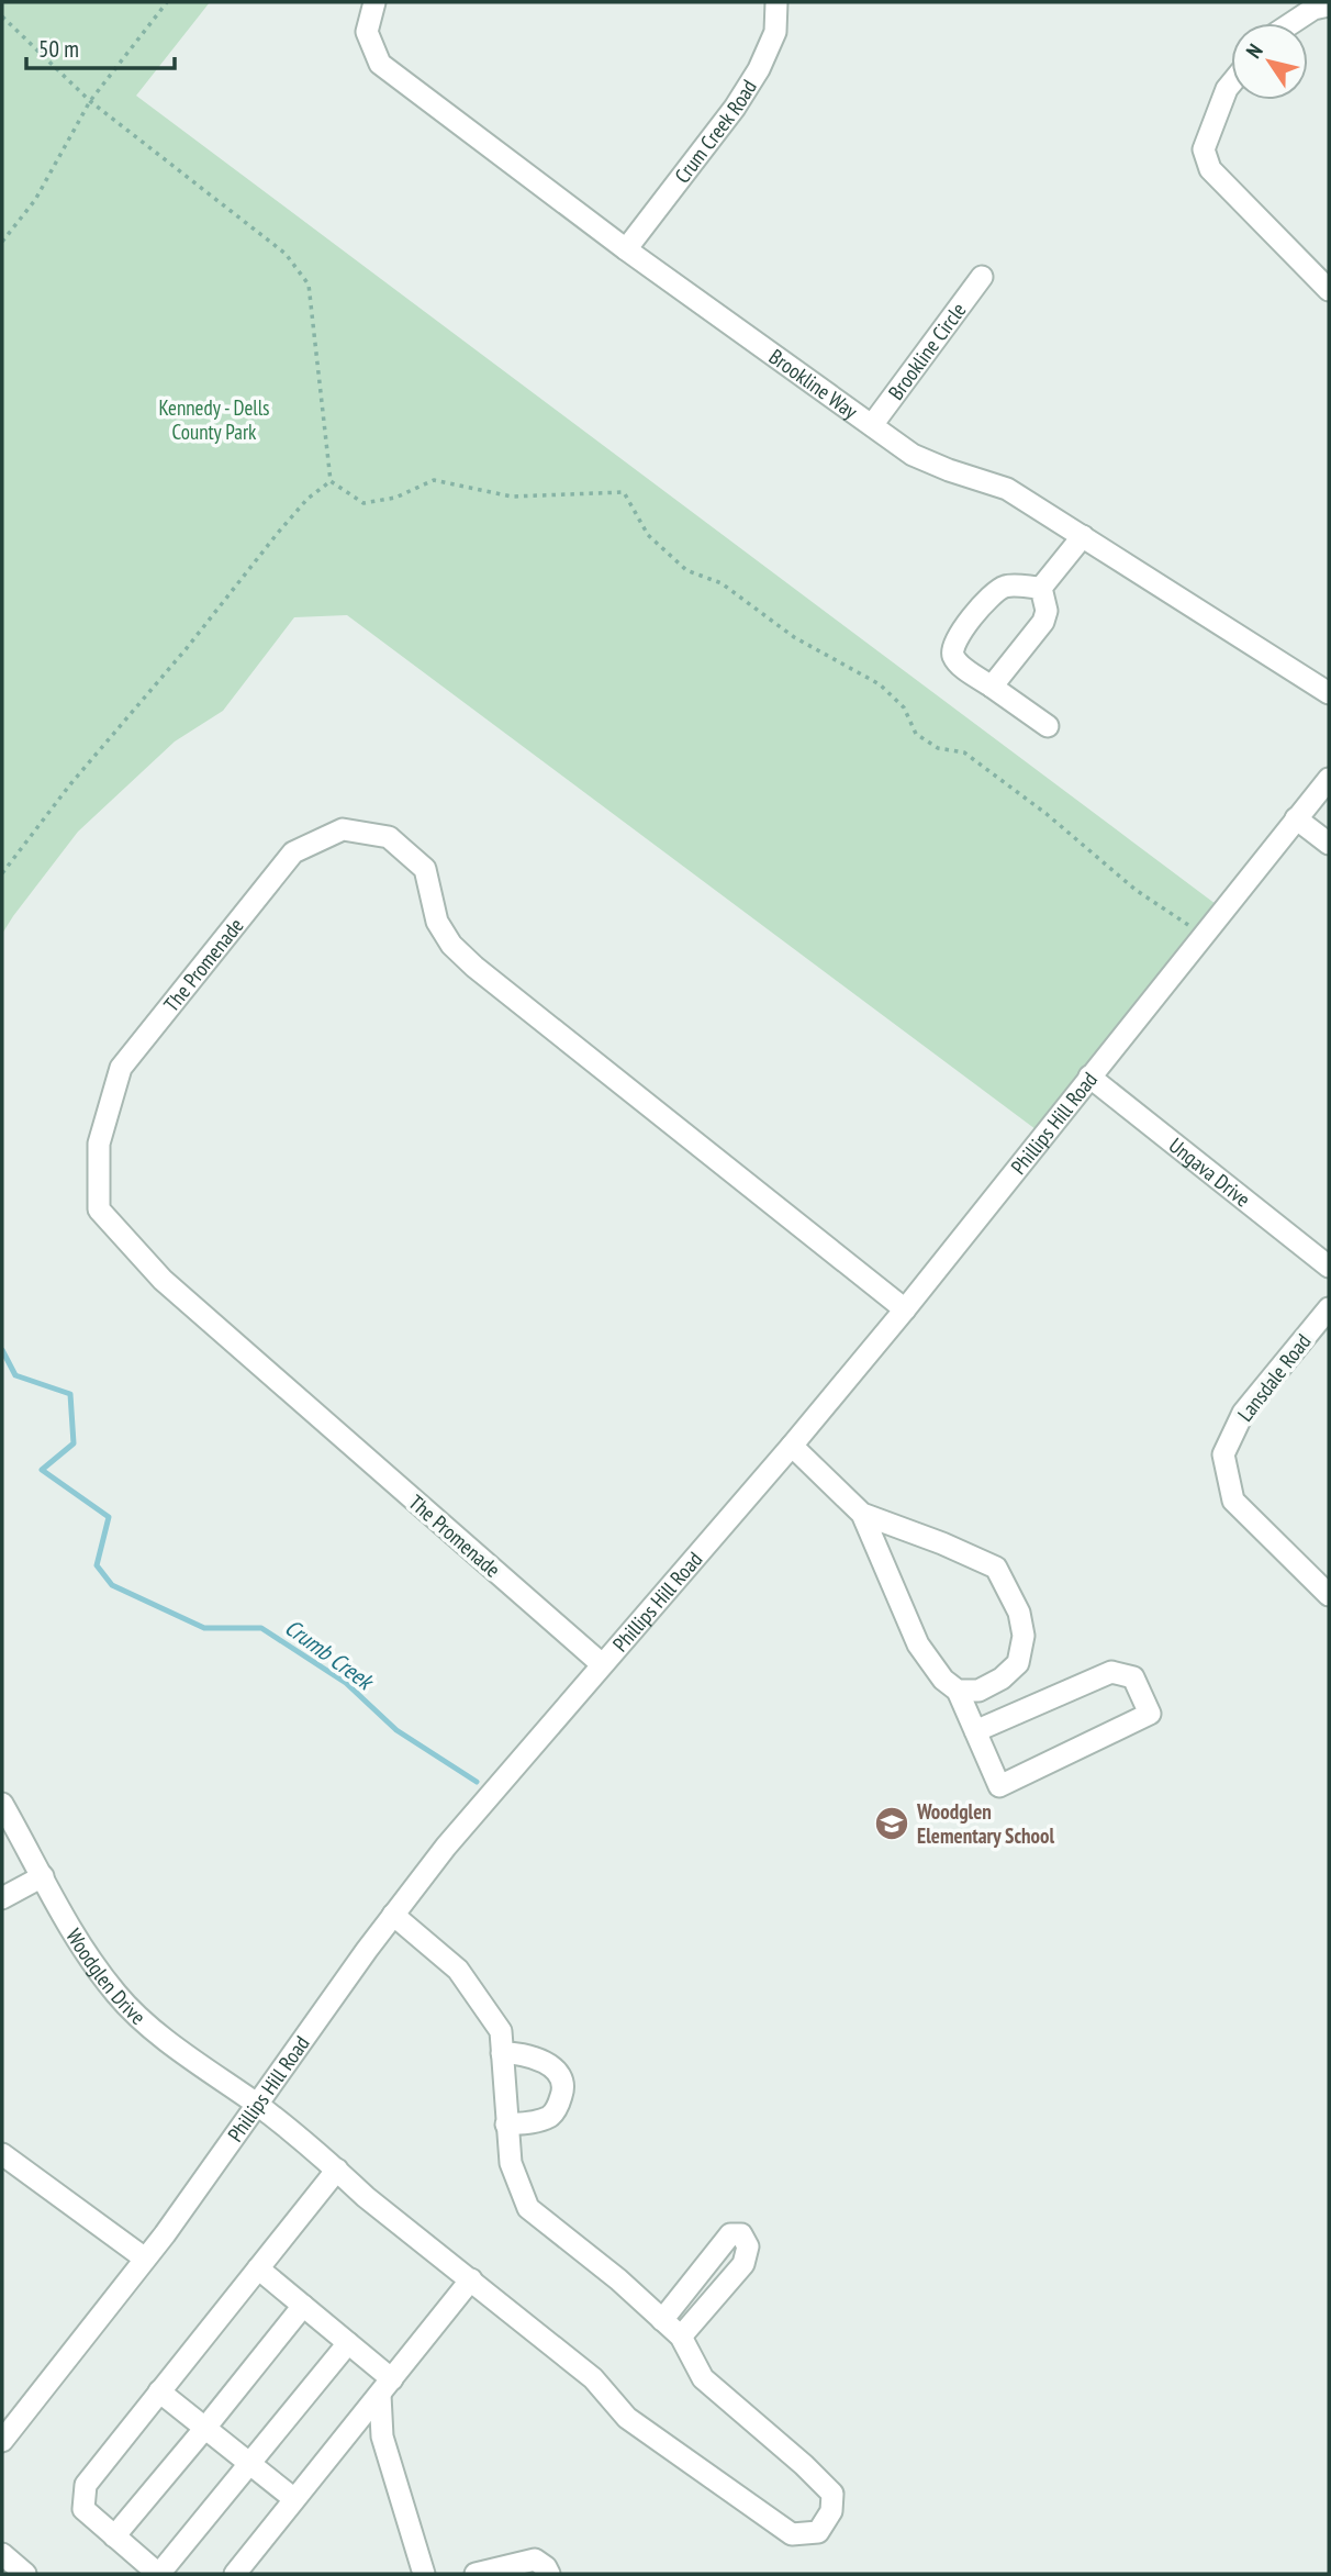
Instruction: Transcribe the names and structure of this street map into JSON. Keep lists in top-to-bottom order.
{
  "streets": {
    "street": [
      "Crum Creek Road",
      "Brookline Circle",
      "Brookline Way",
      "The Promenade",
      "Phillips Hill Road",
      "Ungava Drive",
      "Lansdale Road",
      "Woodglen Drive"
    ]
  },
  "crossings": [
    ["Crum Creek Road", "Brookline Way"],
    ["Brookline Circle", "Brookline Way"],
    ["The Promenade", "Phillips Hill Road"],
    ["Phillips Hill Road", "Ungava Drive"],
    ["Phillips Hill Road", "Woodglen Drive"]
  ],
  "water": ["Crumb Creek"],
  "parks": ["Kennedy - Dells County Park"],
  "places": {
    "school or university": ["Woodglen Elementary School"]
  },
  "scale_bar": "50 m",
  "north": "top left"
}
